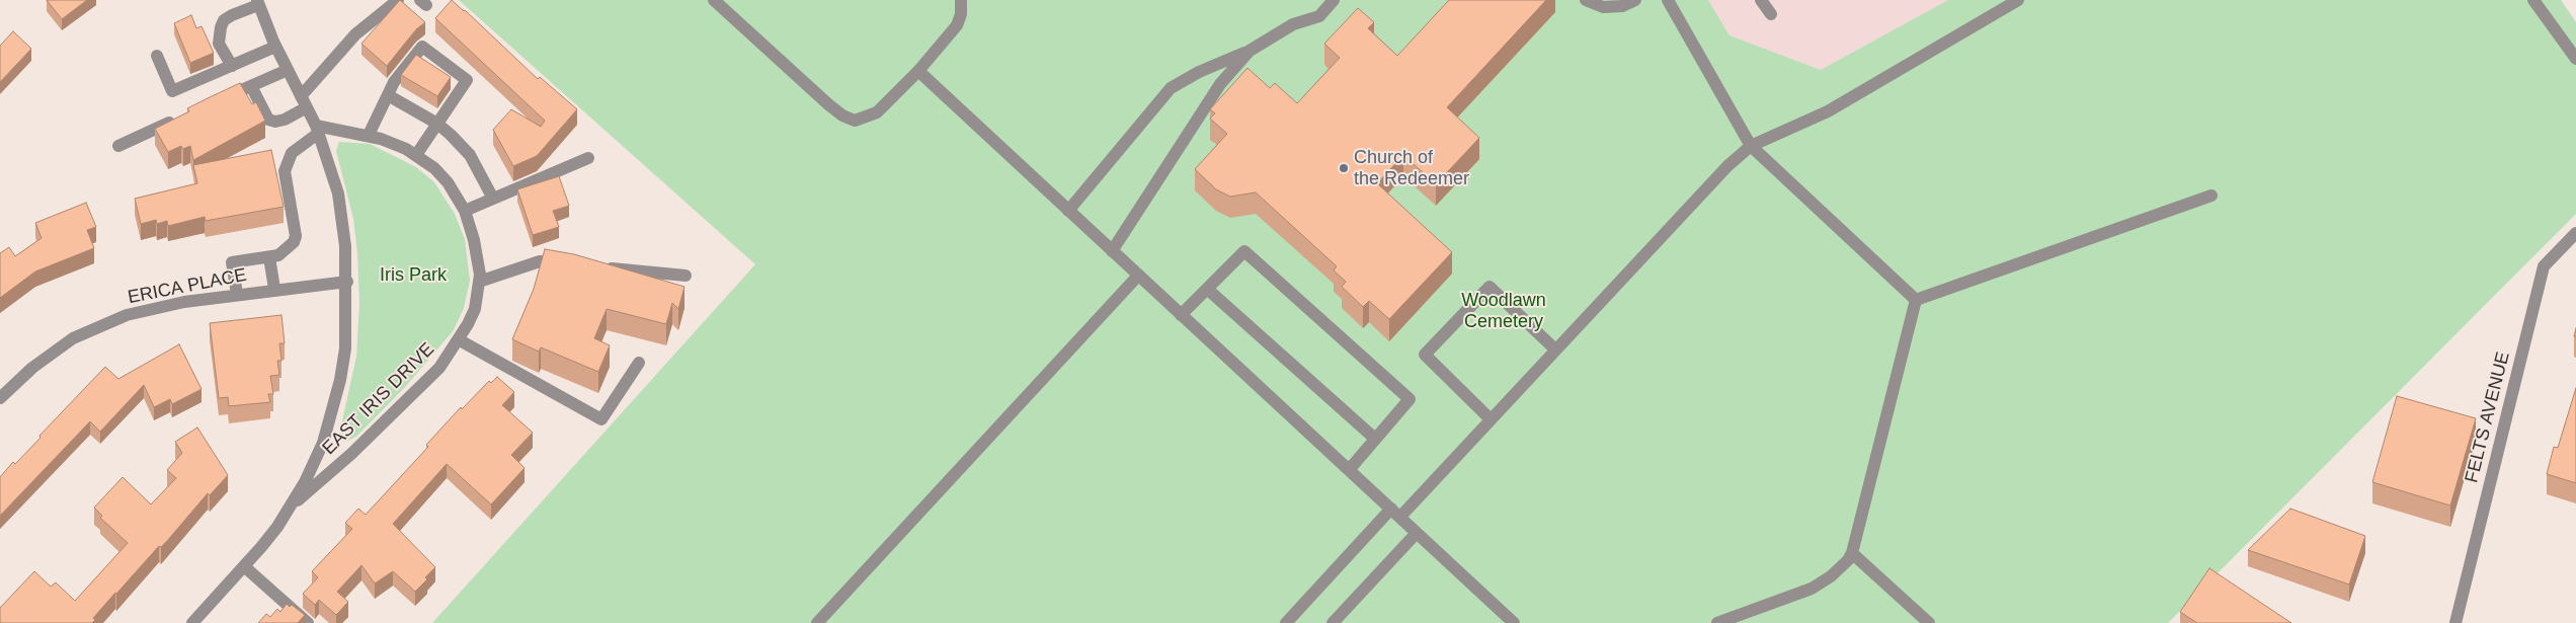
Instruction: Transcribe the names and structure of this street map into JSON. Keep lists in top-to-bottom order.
{
  "streets": {
    "street": ["ERICA PLACE", "EAST IRIS DRIVE", "FELTS AVENUE"]
  },
  "crossings": [
    ["ERICA PLACE", "EAST IRIS DRIVE"]
  ],
  "parks": ["Iris Park", "Woodlawn Cemetery"],
  "places": ["Church of the Redeemer"]
}
